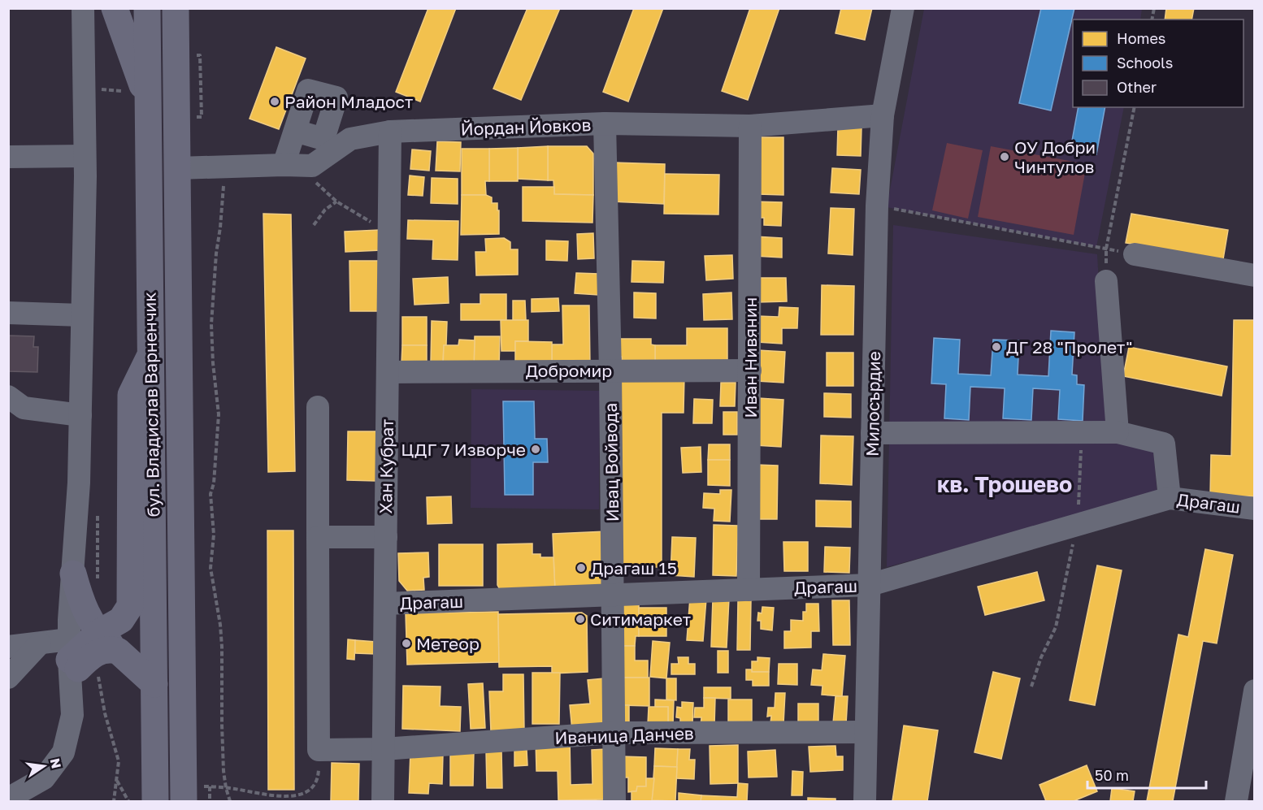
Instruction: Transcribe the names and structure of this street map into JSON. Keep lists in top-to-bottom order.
{
  "streets": {
    "main road": ["бул. Владислав Варненчик"],
    "street": [
      "Йордан Йовков",
      "Иван Нивянин",
      "Добромир",
      "Милосърдие",
      "Ивац Войвода",
      "Хан Кубрат",
      "Драгаш",
      "Иваница Данчев"
    ]
  },
  "crossings": [
    ["Йордан Йовков", "Иван Нивянин"],
    ["Йордан Йовков", "Милосърдие"],
    ["Йордан Йовков", "бул. Владислав Варненчик"],
    ["Йордан Йовков", "Ивац Войвода"],
    ["Йордан Йовков", "Хан Кубрат"],
    ["Иван Нивянин", "Добромир"],
    ["Иван Нивянин", "Драгаш"],
    ["Добромир", "Ивац Войвода"],
    ["Добромир", "Хан Кубрат"],
    ["Милосърдие", "Драгаш"],
    ["Милосърдие", "Иваница Данчев"],
    ["Ивац Войвода", "Драгаш"],
    ["Ивац Войвода", "Иваница Данчев"],
    ["Хан Кубрат", "Драгаш"],
    ["Хан Кубрат", "Иваница Данчев"]
  ],
  "districts": ["кв. Трошево"],
  "places": [
    "Район Младост",
    "ОУ Добри Чинтулов",
    "ДГ 28 \"Пролет\"",
    "ЦДГ 7 Изворче",
    "Драгаш 15",
    "Ситимаркет",
    "Метеор"
  ],
  "legend": ["Homes", "Schools", "Other"],
  "scale_bar": "50 m",
  "north": "right"
}
